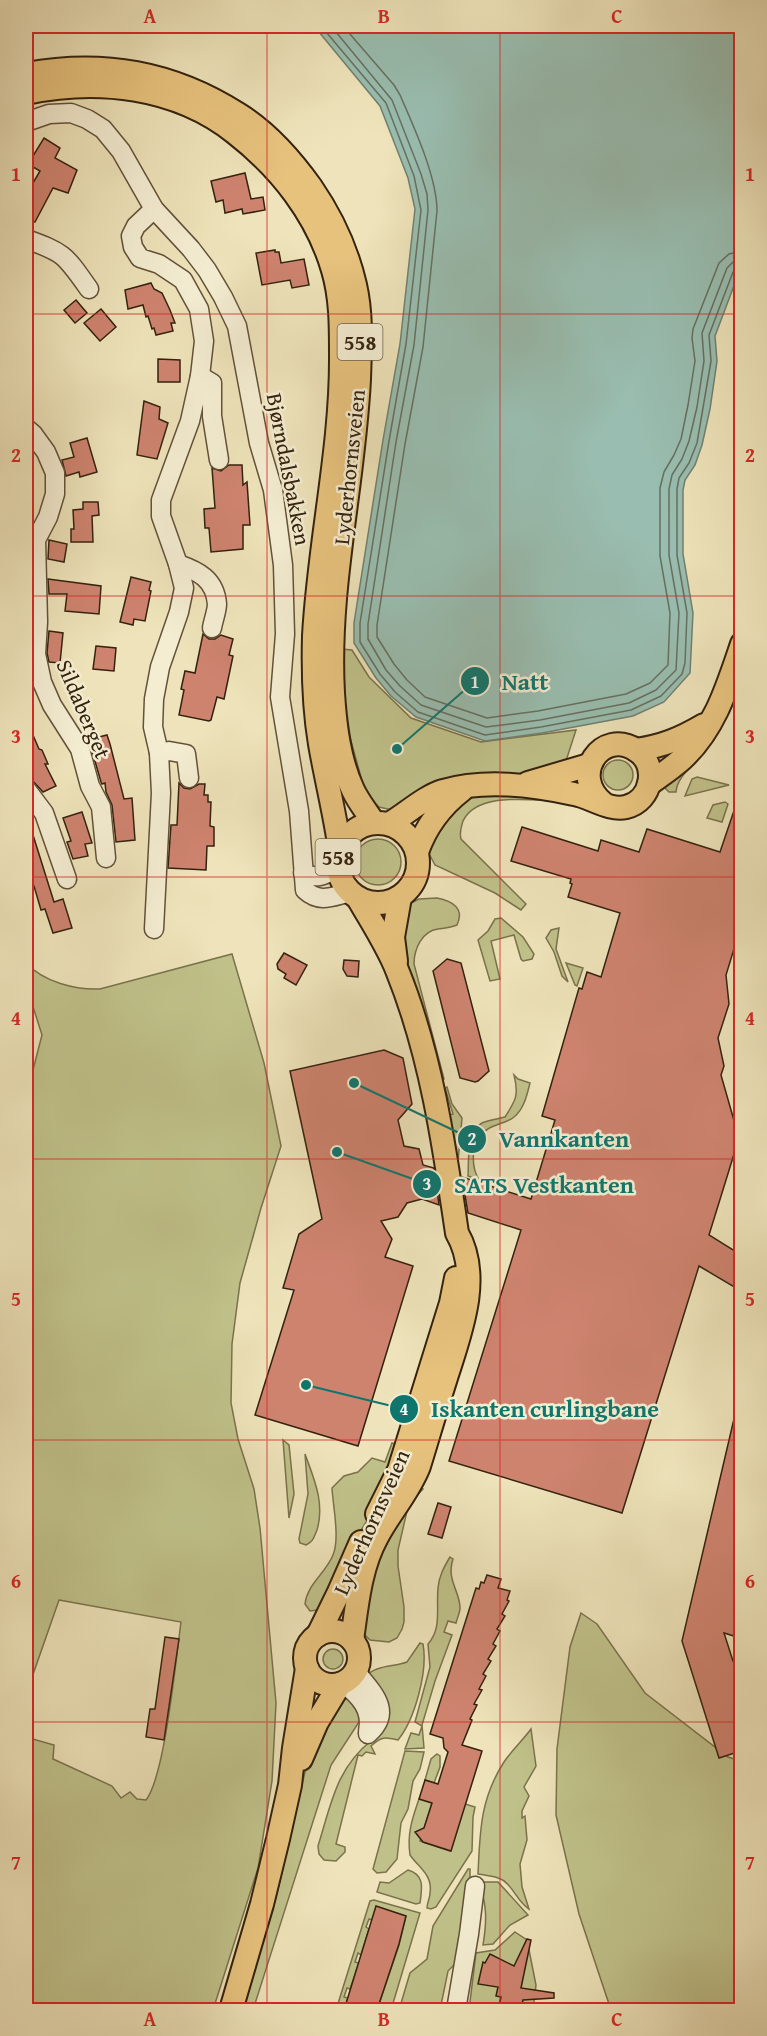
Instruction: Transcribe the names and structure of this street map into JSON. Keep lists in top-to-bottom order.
{
  "streets": {
    "main road": ["558", "Lyderhornsveien"],
    "street": ["Bjørndalsbakken", "Sildaberget"]
  },
  "crossings": [
    ["558", "Lyderhornsveien"],
    ["558", "Bjørndalsbakken"],
    ["Lyderhornsveien", "Bjørndalsbakken"]
  ],
  "places": [
    "Natt",
    "Vannkanten",
    "SATS Vestkanten",
    "Iskanten curlingbane"
  ],
  "grid": {
    "columns": ["A", "B", "C"],
    "rows": [
      "1",
      "2",
      "3",
      "4",
      "5",
      "6",
      "7"
    ]
  }
}
